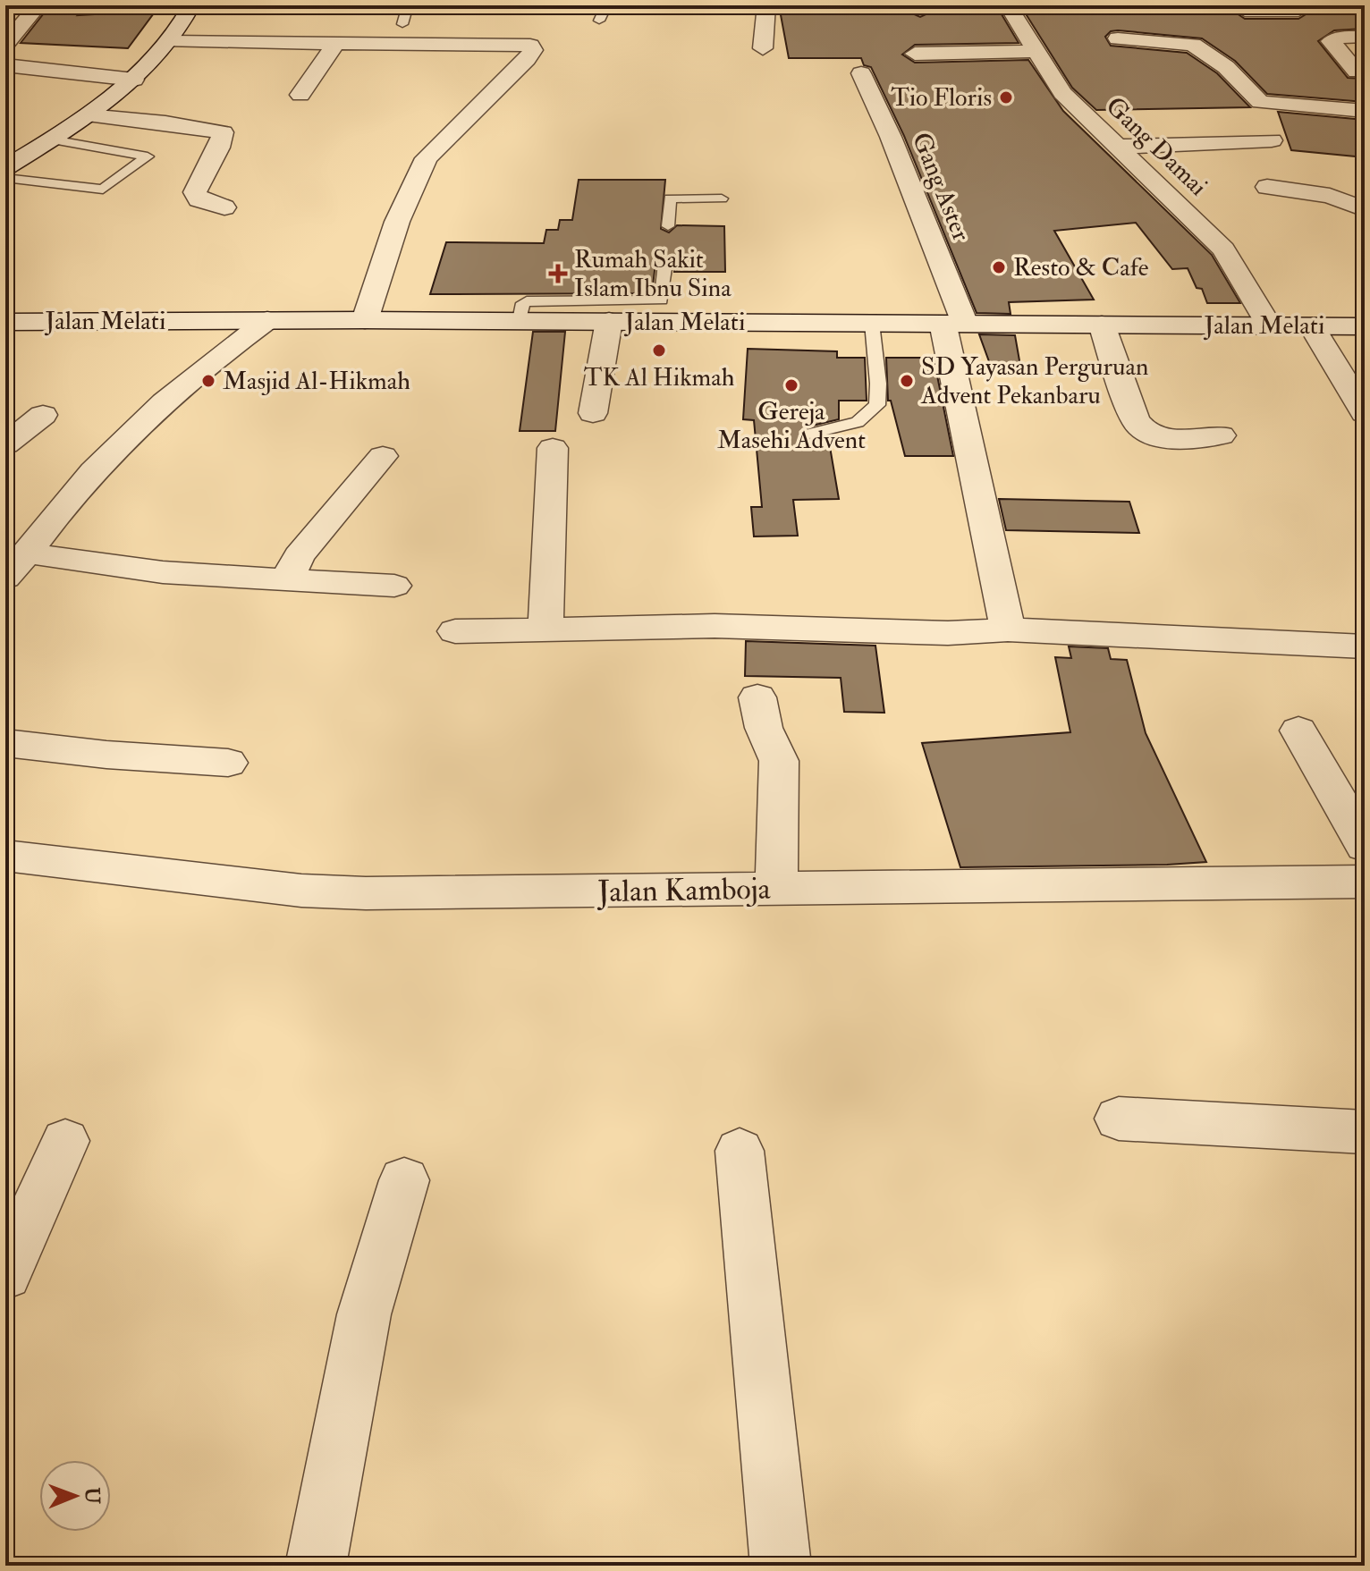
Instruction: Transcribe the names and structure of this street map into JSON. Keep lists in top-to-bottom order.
{
  "streets": {
    "street": [
      "Gang Damai",
      "Gang Aster",
      "Jalan Melati",
      "Jalan Kamboja"
    ]
  },
  "crossings": [
    ["Gang Damai", "Jalan Melati"],
    ["Gang Aster", "Jalan Melati"]
  ],
  "places": {
    "other": [
      "Tio Floris",
      "Resto & Cafe",
      "TK Al Hikmah",
      "Masjid Al-Hikmah",
      "SD Yayasan Perguruan Advent Pekanbaru",
      "Gereja Masehi Advent"
    ],
    "health": ["Rumah Sakit Islam Ibnu Sina"]
  },
  "north": "right"
}
